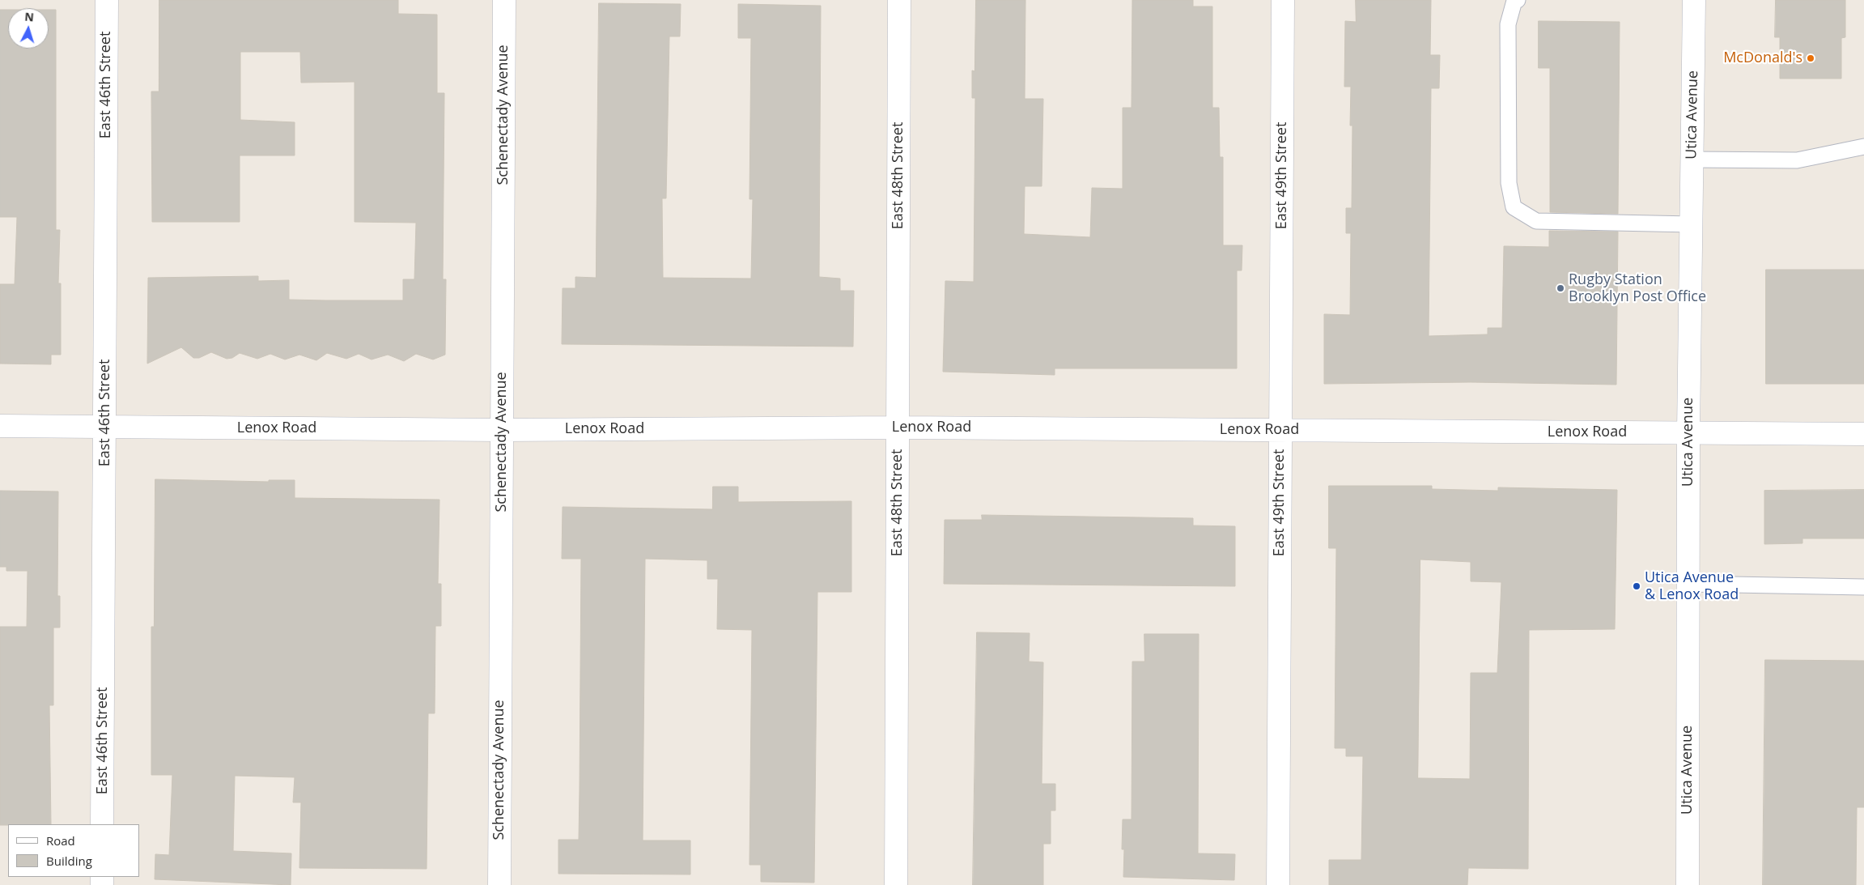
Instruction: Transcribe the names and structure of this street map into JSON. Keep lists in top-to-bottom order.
{
  "streets": {
    "street": [
      "East 46th Street",
      "Schenectady Avenue",
      "Utica Avenue",
      "East 48th Street",
      "East 49th Street",
      "Lenox Road"
    ]
  },
  "crossings": [
    ["East 46th Street", "Lenox Road"],
    ["Schenectady Avenue", "Lenox Road"],
    ["Utica Avenue", "Lenox Road"],
    ["East 48th Street", "Lenox Road"],
    ["East 49th Street", "Lenox Road"]
  ],
  "places": ["McDonald's", "Rugby Station Brooklyn Post Office", "Utica Avenue & Lenox Road"],
  "legend": ["Road", "Building"],
  "north": "top"
}
